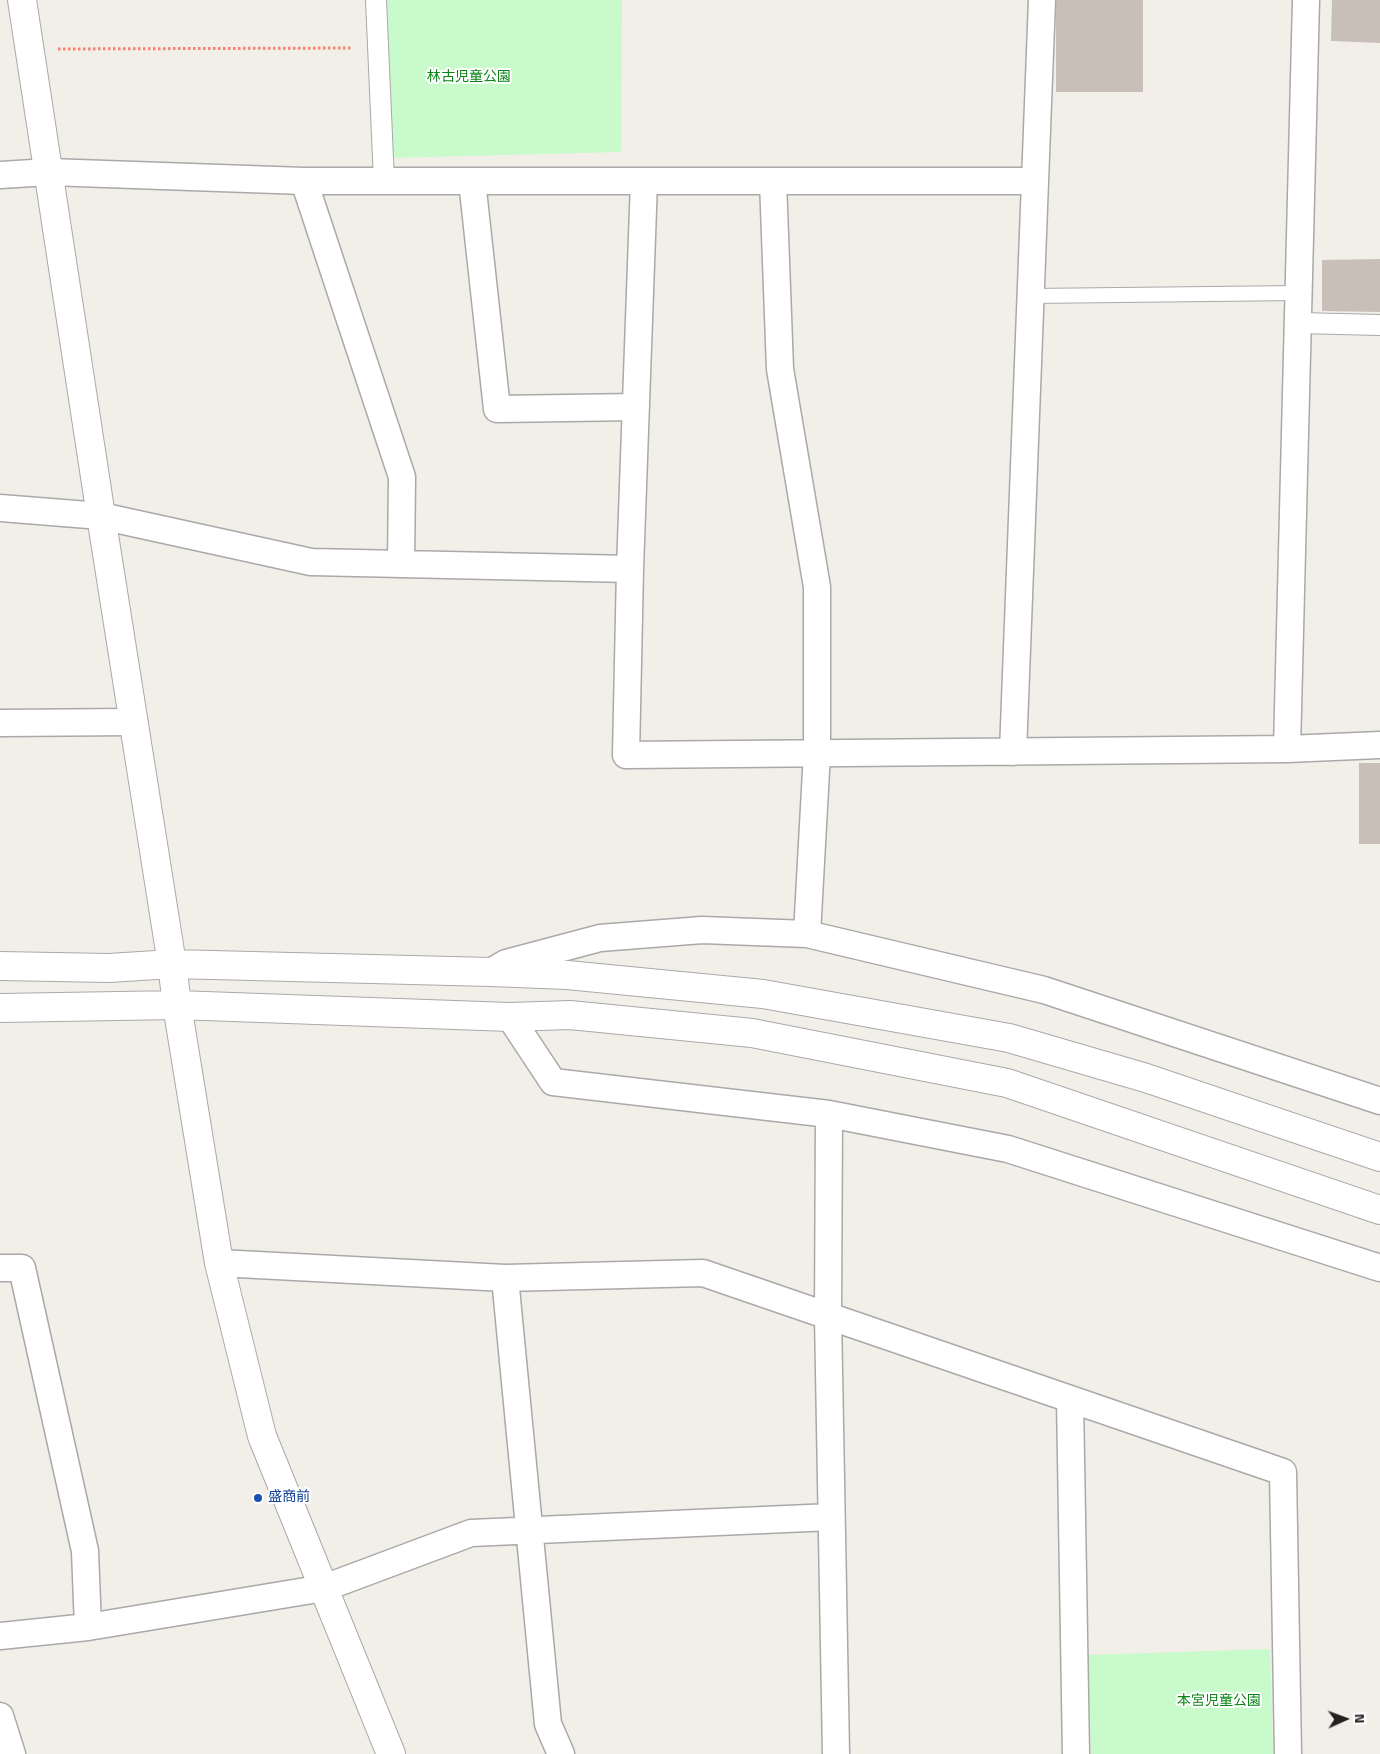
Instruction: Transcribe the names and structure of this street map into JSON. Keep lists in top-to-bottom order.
{
  "parks": ["林古児童公園", "本宮児童公園"],
  "places": ["盛商前"],
  "north": "right"
}
